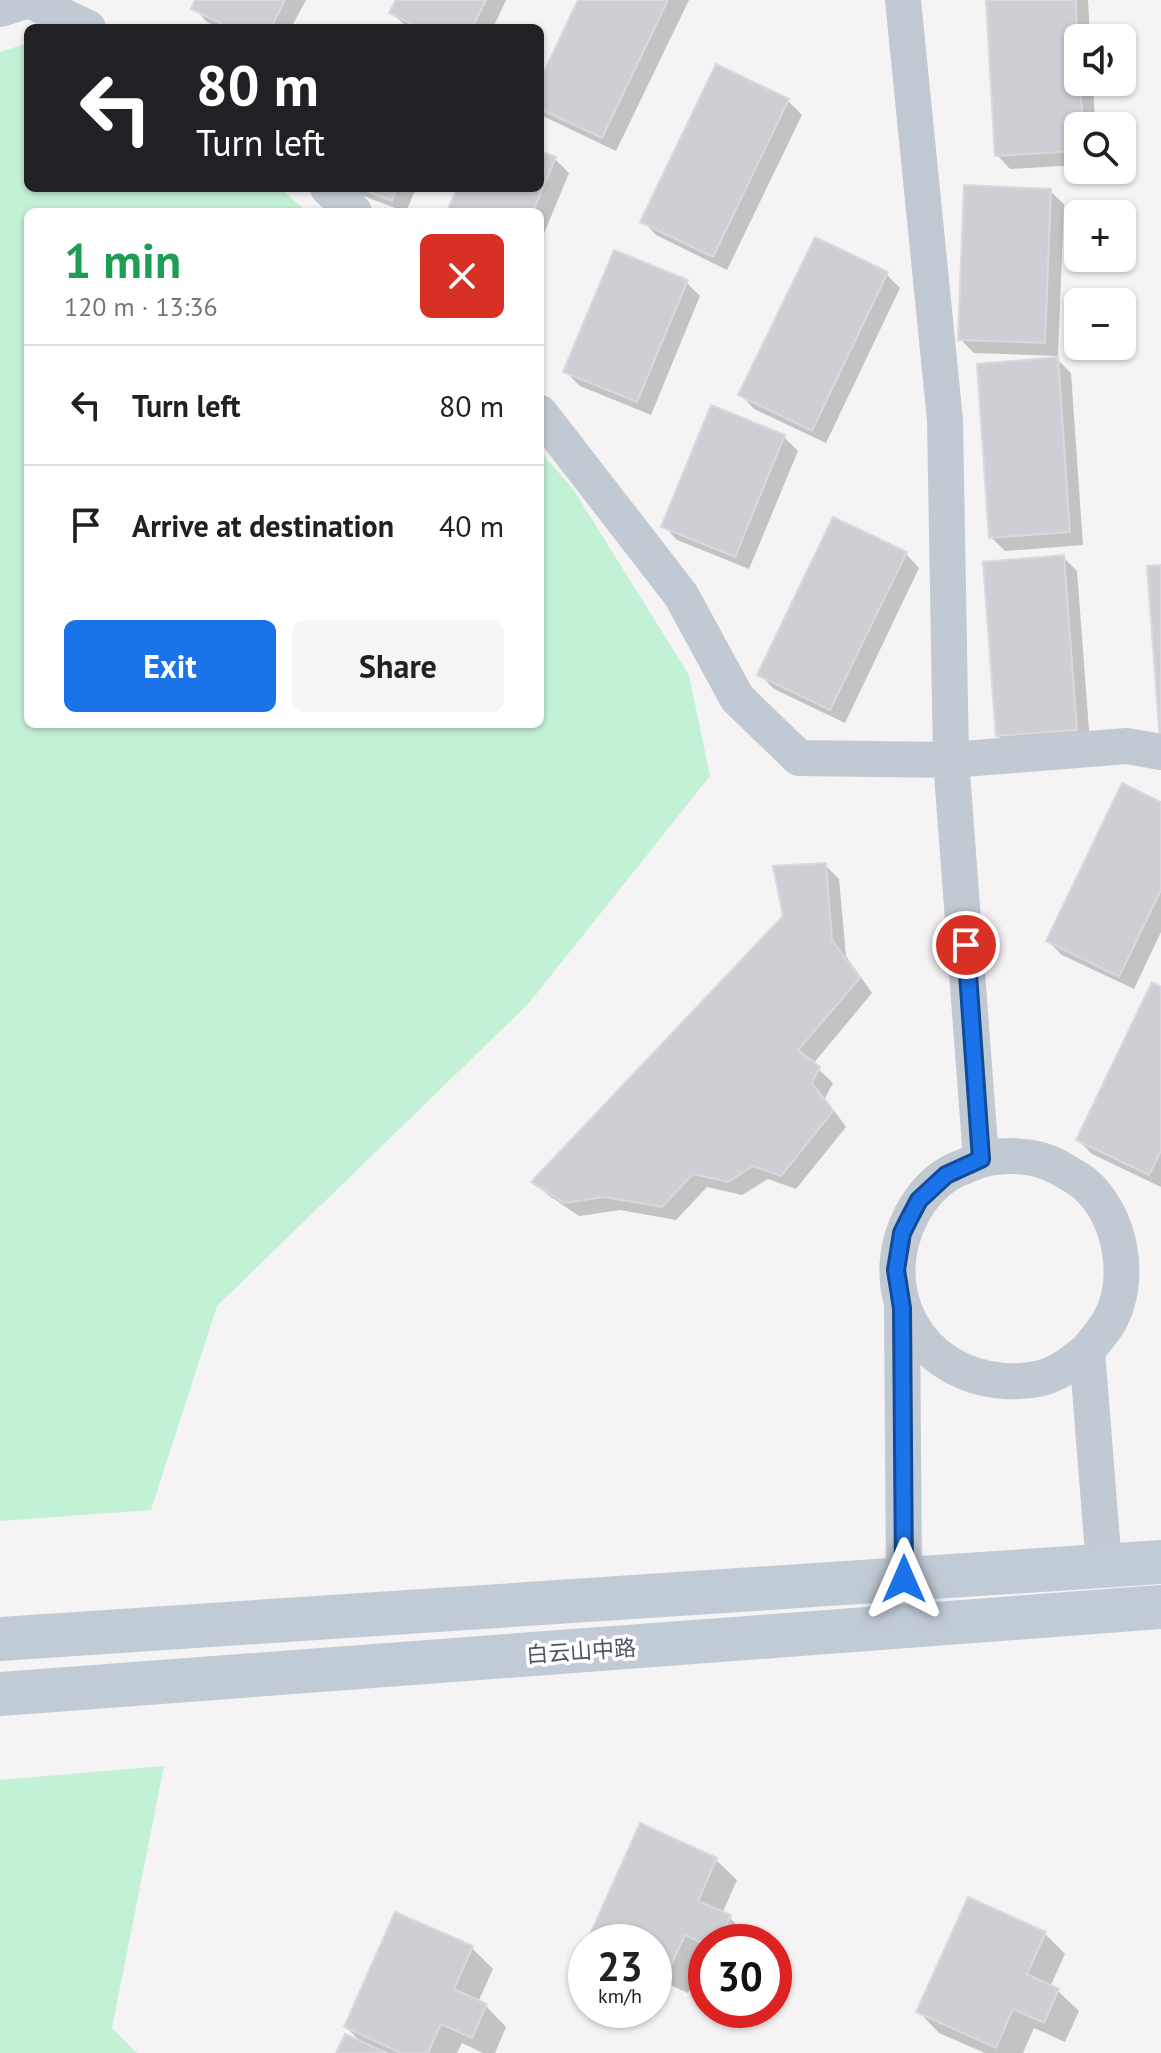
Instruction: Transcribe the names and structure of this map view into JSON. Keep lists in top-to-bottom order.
{
  "streets": {
    "main road": ["白云山中路"]
  },
  "page": {
    "map_buttons": ["+", "−"],
    "turn": ["80 m", "Turn left"],
    "heading": ["1 min", "120 m · 13:36"],
    "list": [
      {
        "name": "Turn left",
        "value": "80 m"
      },
      {
        "name": "Arrive at destination",
        "value": "40 m"
      }
    ],
    "buttons": ["Exit", "Share"],
    "speed": "23 km/h",
    "limit": "30"
  }
}
